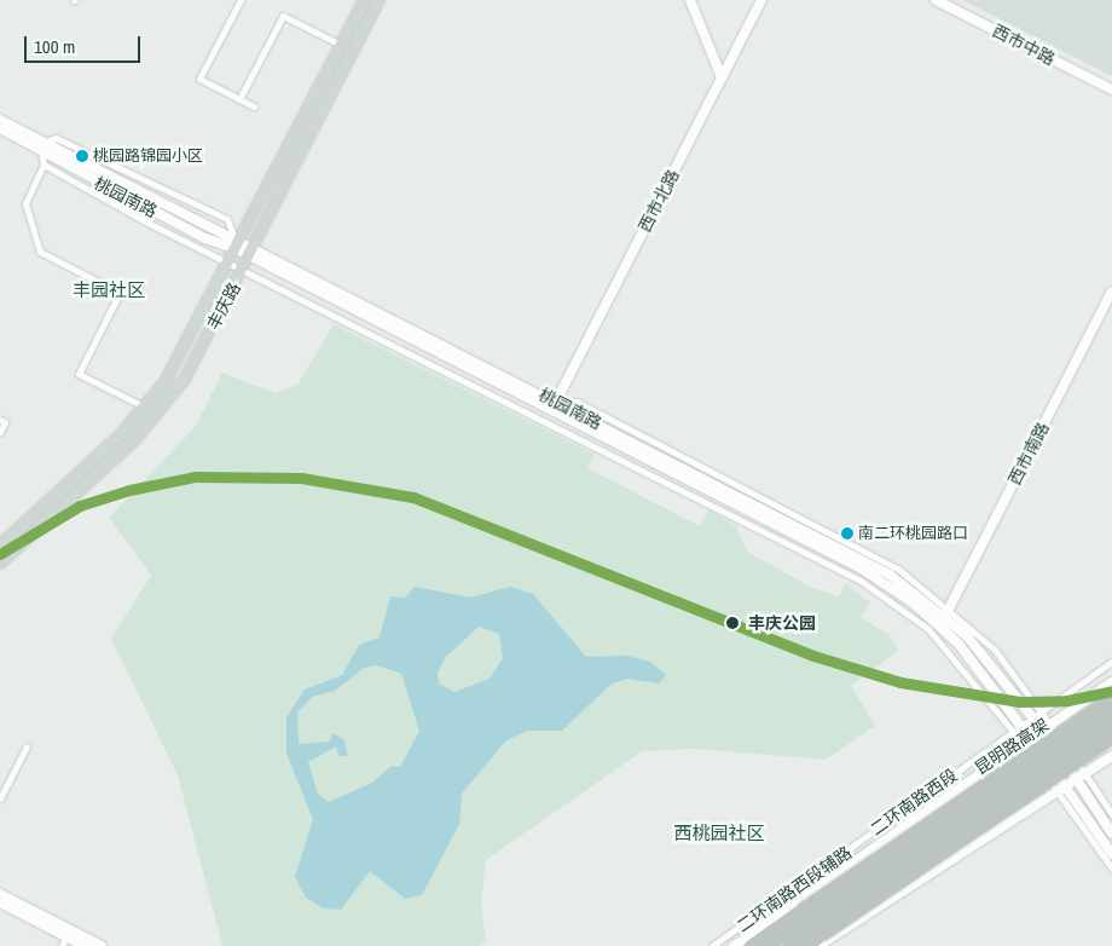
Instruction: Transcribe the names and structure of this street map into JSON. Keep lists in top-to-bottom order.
{
  "streets": {
    "highway": ["昆明路高架"],
    "main road": [
      "西市中路",
      "桃园南路",
      "西市北路",
      "丰庆路",
      "西市南路",
      "二环南路西段"
    ],
    "street": ["二环南路西段辅路"]
  },
  "crossings": [
    ["桃园南路", "西市北路"],
    ["桃园南路", "丰庆路"],
    ["桃园南路", "西市南路"],
    ["桃园南路", "二环南路西段"],
    ["桃园南路", "二环南路西段辅路"]
  ],
  "districts": ["丰园社区", "西桃园社区"],
  "places": ["桃园路锦园小区", "南二环桃园路口", "丰庆公园"],
  "scale_bar": "100 m"
}
